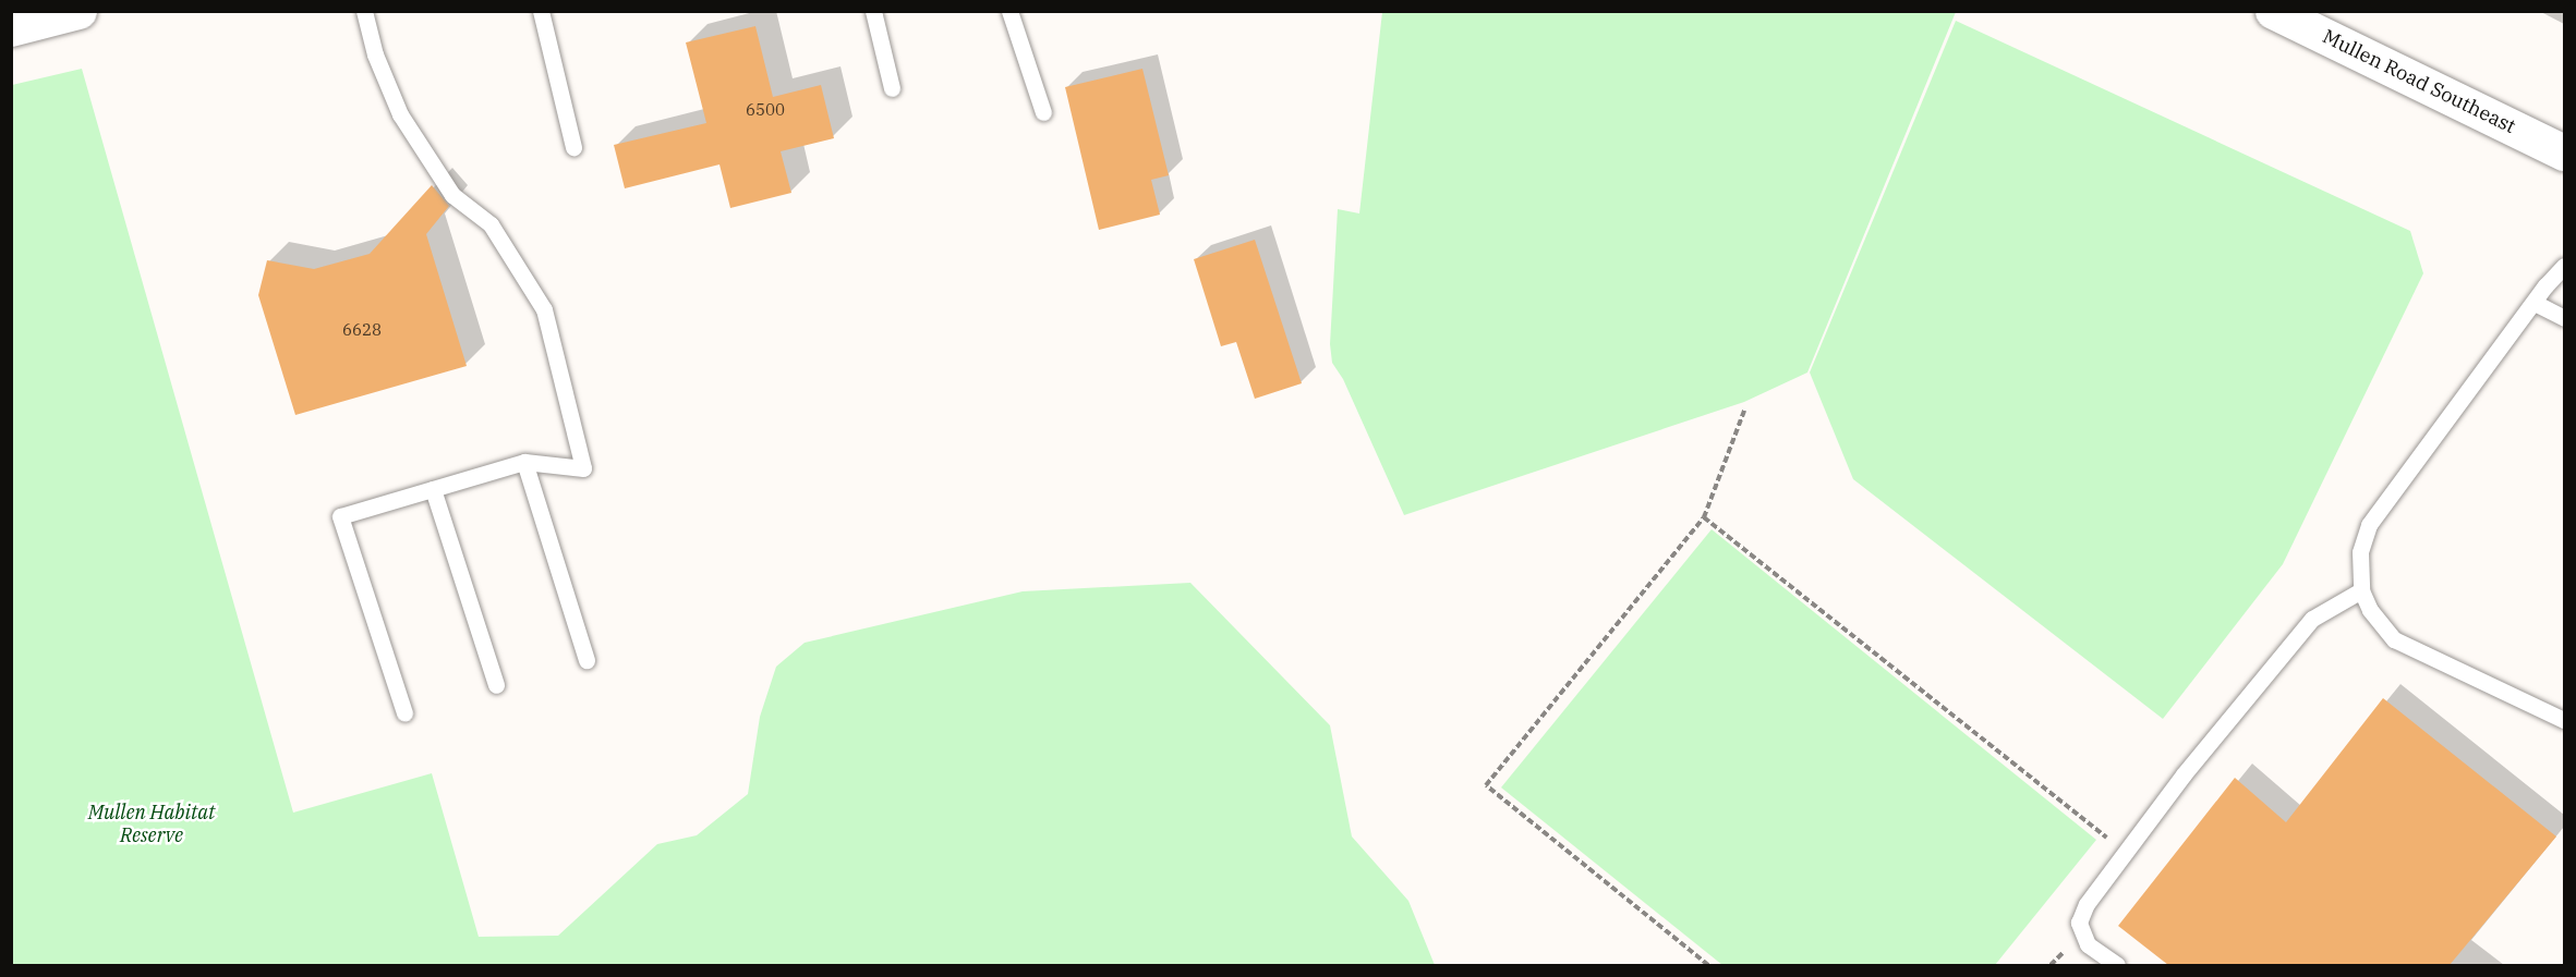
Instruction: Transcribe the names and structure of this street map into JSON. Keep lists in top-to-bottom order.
{
  "streets": {
    "street": ["Mullen Road Southeast"]
  },
  "parks": ["Mullen Habitat Reserve"],
  "house_numbers": ["6500", "6628"]
}
